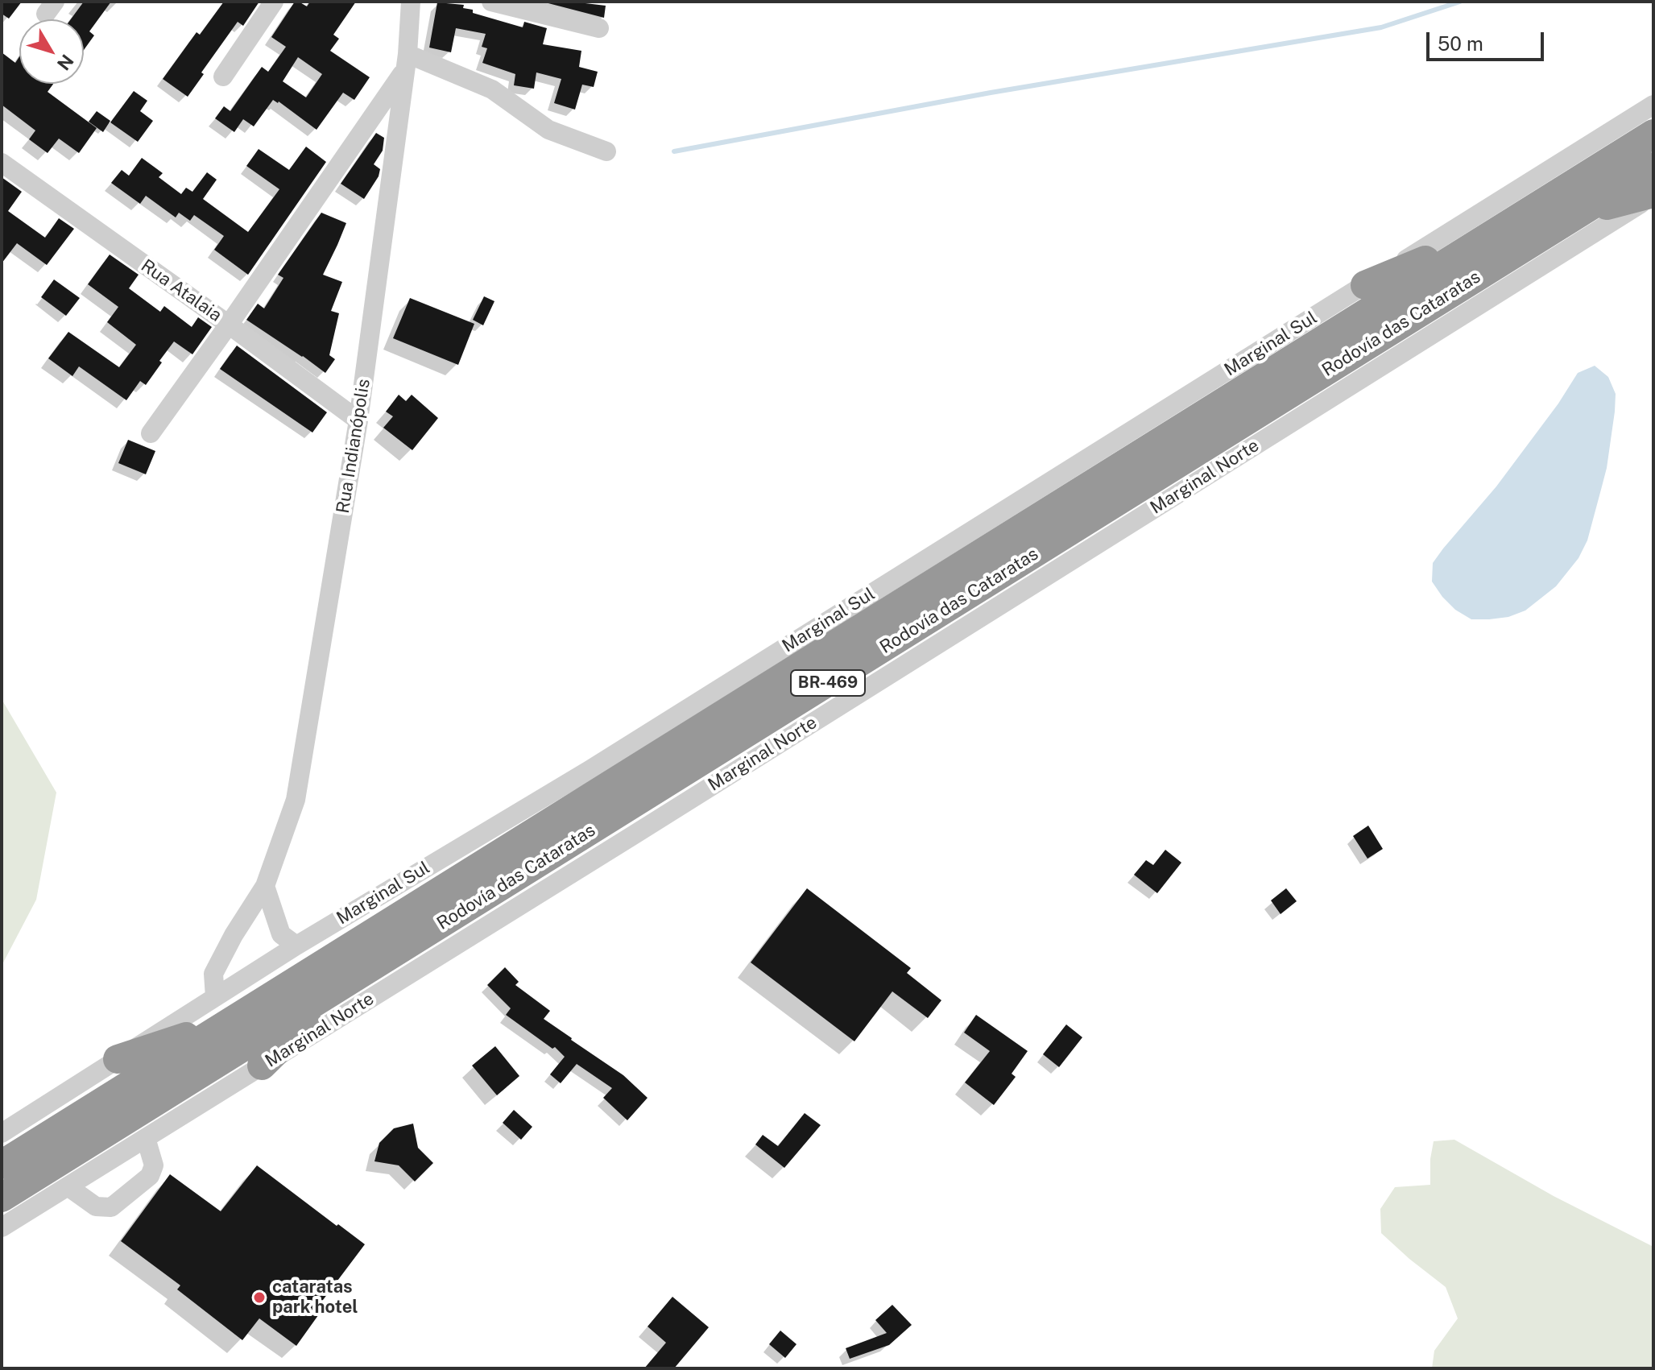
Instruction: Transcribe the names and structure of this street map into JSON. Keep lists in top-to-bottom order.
{
  "streets": {
    "highway": ["Rodovía das Cataratas", "BR-469"],
    "street": [
      "Rua Atalaia",
      "Marginal Sul",
      "Rua Indianópolis",
      "Marginal Norte"
    ]
  },
  "crossings": [
    ["Rua Atalaia", "Rua Indianópolis"],
    ["Marginal Sul", "Rua Indianópolis"]
  ],
  "places": ["cataratas park hotel"],
  "scale_bar": "50 m",
  "north": "bottom right"
}
